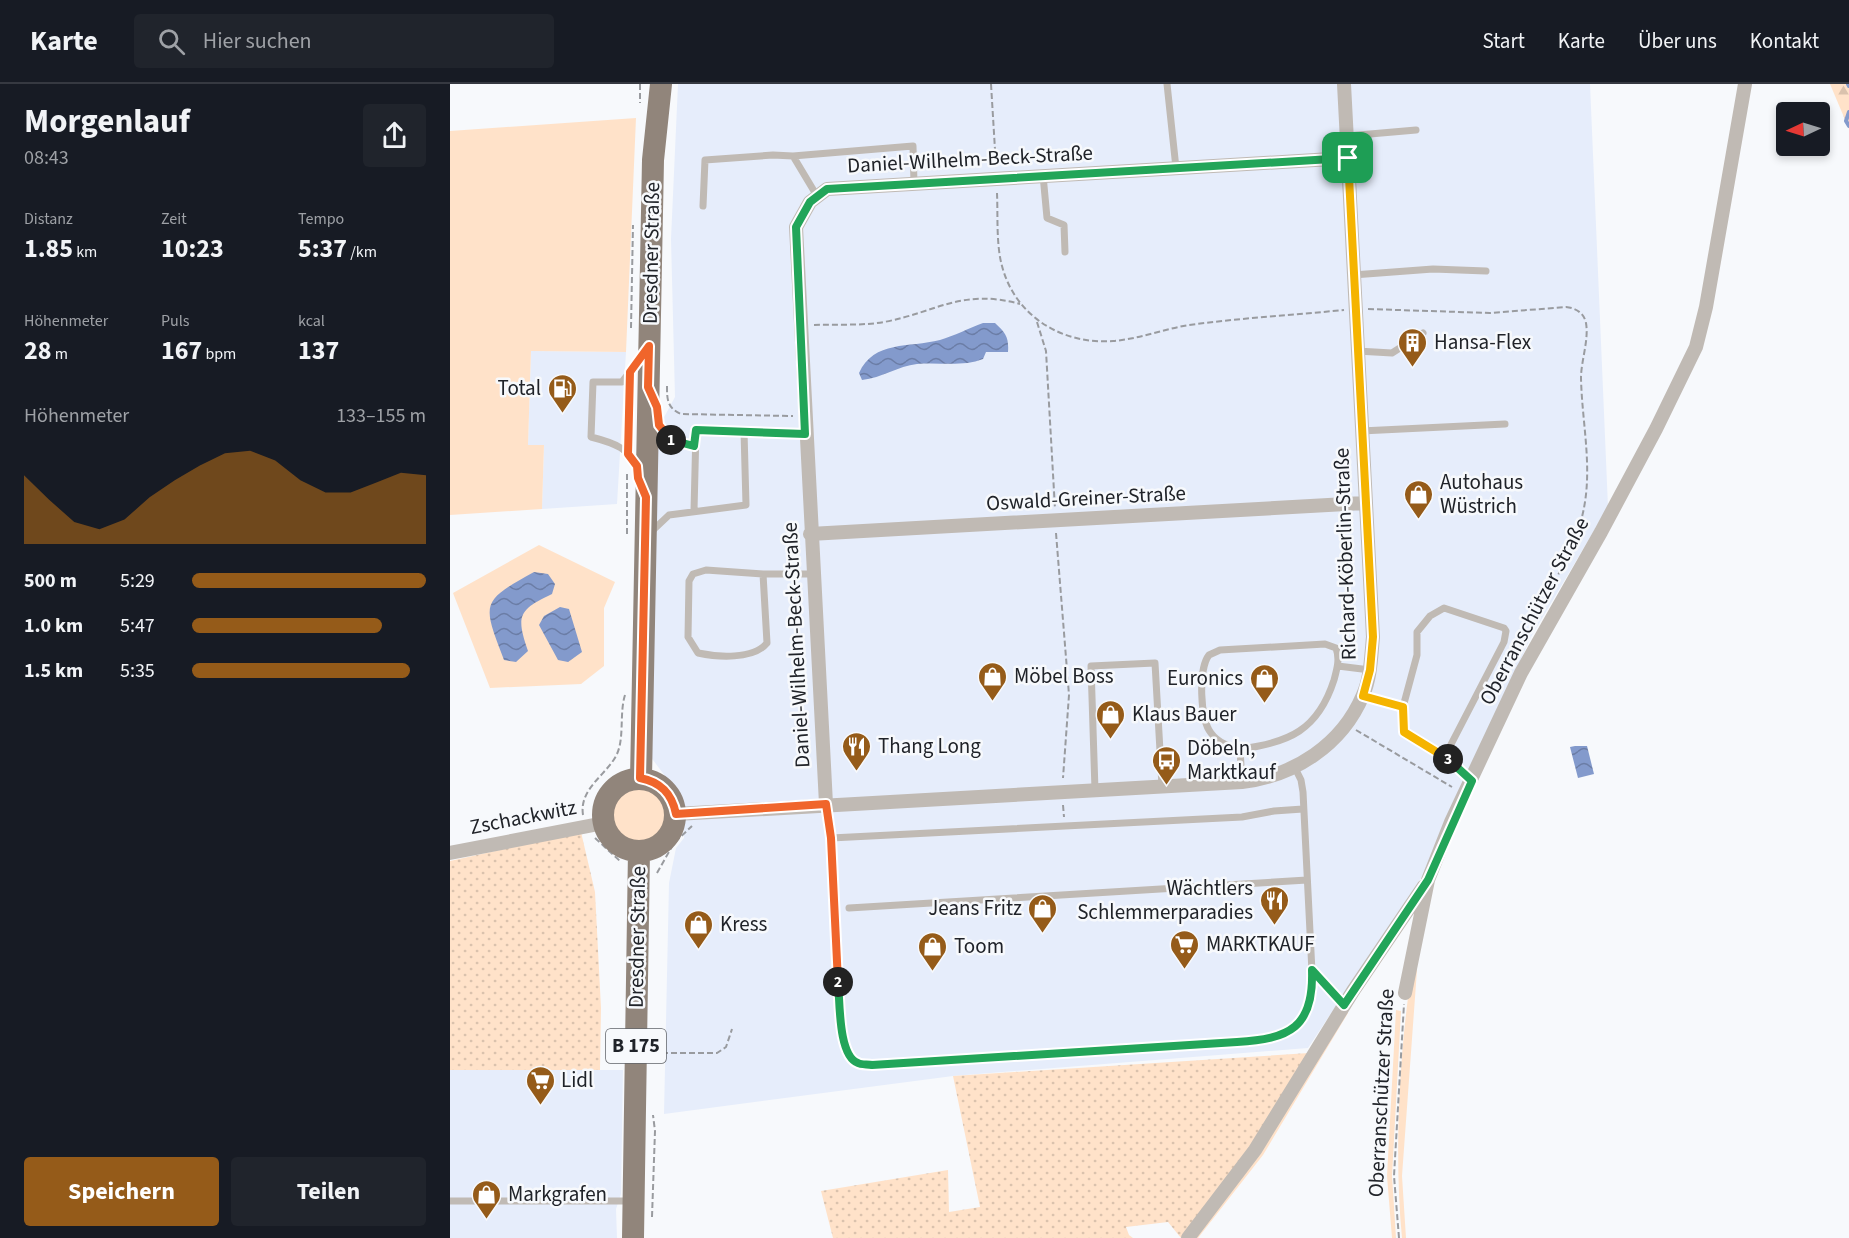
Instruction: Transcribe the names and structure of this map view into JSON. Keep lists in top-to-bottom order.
{
  "streets": {
    "main road": ["Dresdner Straße", "B 175"],
    "street": [
      "Daniel-Wilhelm-Beck-Straße",
      "Oswald-Greiner-Straße",
      "Richard-Köberlin-Straße",
      "Oberranschützer Straße",
      "Zschackwitz"
    ]
  },
  "crossings": [
    ["Daniel-Wilhelm-Beck-Straße", "Oswald-Greiner-Straße"],
    ["Daniel-Wilhelm-Beck-Straße", "Richard-Köberlin-Straße"],
    ["Dresdner Straße", "Richard-Köberlin-Straße"],
    ["Dresdner Straße", "Zschackwitz"],
    ["Oswald-Greiner-Straße", "Richard-Köberlin-Straße"],
    ["Richard-Köberlin-Straße", "Zschackwitz"]
  ],
  "places": {
    "building": ["Hansa-Flex"],
    "fuel station": ["Total"],
    "shop": [
      "Autohaus Wüstrich",
      "Möbel Boss",
      "Euronics",
      "Klaus Bauer",
      "Jeans Fritz",
      "Kress",
      "Toom",
      "Markgrafen"
    ],
    "restaurant": ["Thang Long", "Wächtlers Schlemmerparadies"],
    "bus stop": ["Döbeln, Marktkauf"],
    "supermarket": ["MARKTKAUF", "Lidl"]
  },
  "north": "left",
  "page": {
    "header": "Karte",
    "search": "Hier suchen",
    "nav": [
      "Start",
      "Karte",
      "Über uns",
      "Kontakt"
    ],
    "heading": ["Morgenlauf", "08:43"],
    "stats": [
      ["Distanz", "1.85 km"],
      ["Zeit", "10:23"],
      ["Tempo", "5:37 /km"],
      ["Höhenmeter", "28 m"],
      ["Puls", "167 bpm"],
      ["kcal", "137"]
    ],
    "chart": ["Höhenmeter", "133–155 m"],
    "pins": ["1", "3", "2"],
    "list": [
      {
        "name": "500 m",
        "note": "5:29"
      },
      {
        "name": "1.0 km",
        "note": "5:47"
      },
      {
        "name": "1.5 km",
        "note": "5:35"
      }
    ],
    "buttons": ["Speichern", "Teilen"]
  }
}
